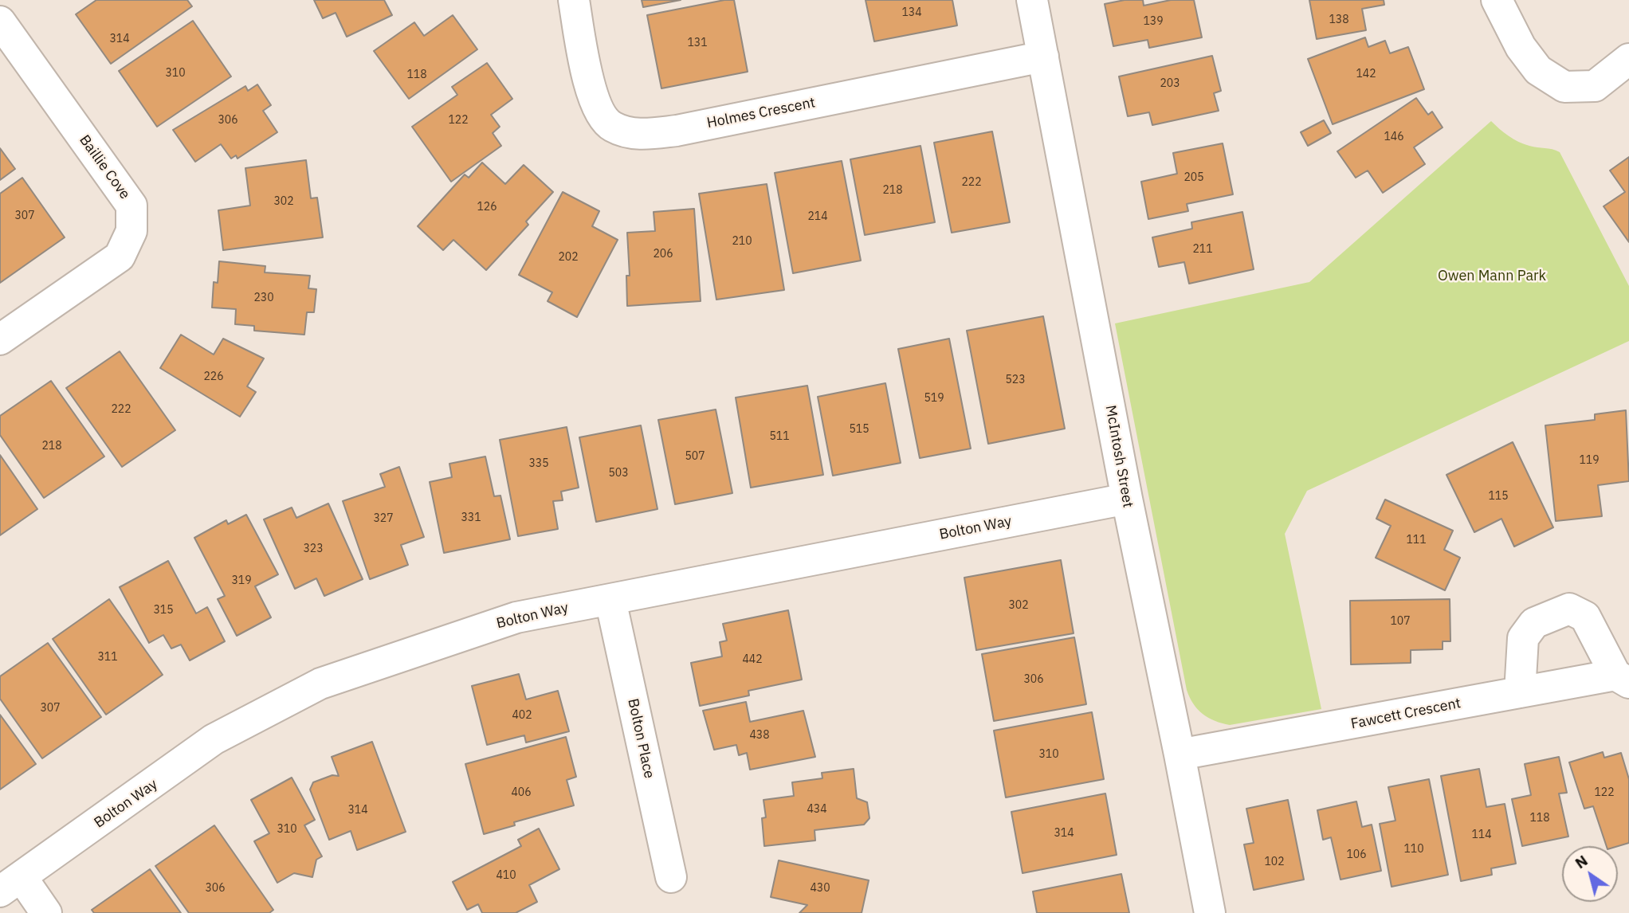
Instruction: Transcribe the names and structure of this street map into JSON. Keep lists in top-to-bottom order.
{
  "streets": {
    "street": [
      "Holmes Crescent",
      "Baillie Cove",
      "McIntosh Street",
      "Bolton Way",
      "Fawcett Crescent",
      "Bolton Place"
    ]
  },
  "crossings": [
    ["Holmes Crescent", "McIntosh Street"],
    ["McIntosh Street", "Bolton Way"],
    ["McIntosh Street", "Fawcett Crescent"],
    ["Bolton Way", "Bolton Place"]
  ],
  "parks": ["Owen Mann Park"],
  "house_numbers": [
    "134",
    "138",
    "139",
    "314",
    "131",
    "310",
    "142",
    "118",
    "203",
    "306",
    "122",
    "146",
    "205",
    "222",
    "218",
    "302",
    "126",
    "307",
    "214",
    "210",
    "211",
    "206",
    "202",
    "230",
    "226",
    "523",
    "519",
    "222",
    "515",
    "511",
    "218",
    "507",
    "119",
    "335",
    "503",
    "115",
    "331",
    "327",
    "111",
    "323",
    "319",
    "302",
    "315",
    "107",
    "311",
    "442",
    "306",
    "307",
    "402",
    "438",
    "310",
    "406",
    "122",
    "434",
    "314",
    "118",
    "310",
    "314",
    "114",
    "110",
    "106",
    "102",
    "410",
    "306",
    "430"
  ],
  "north": "top left"
}
